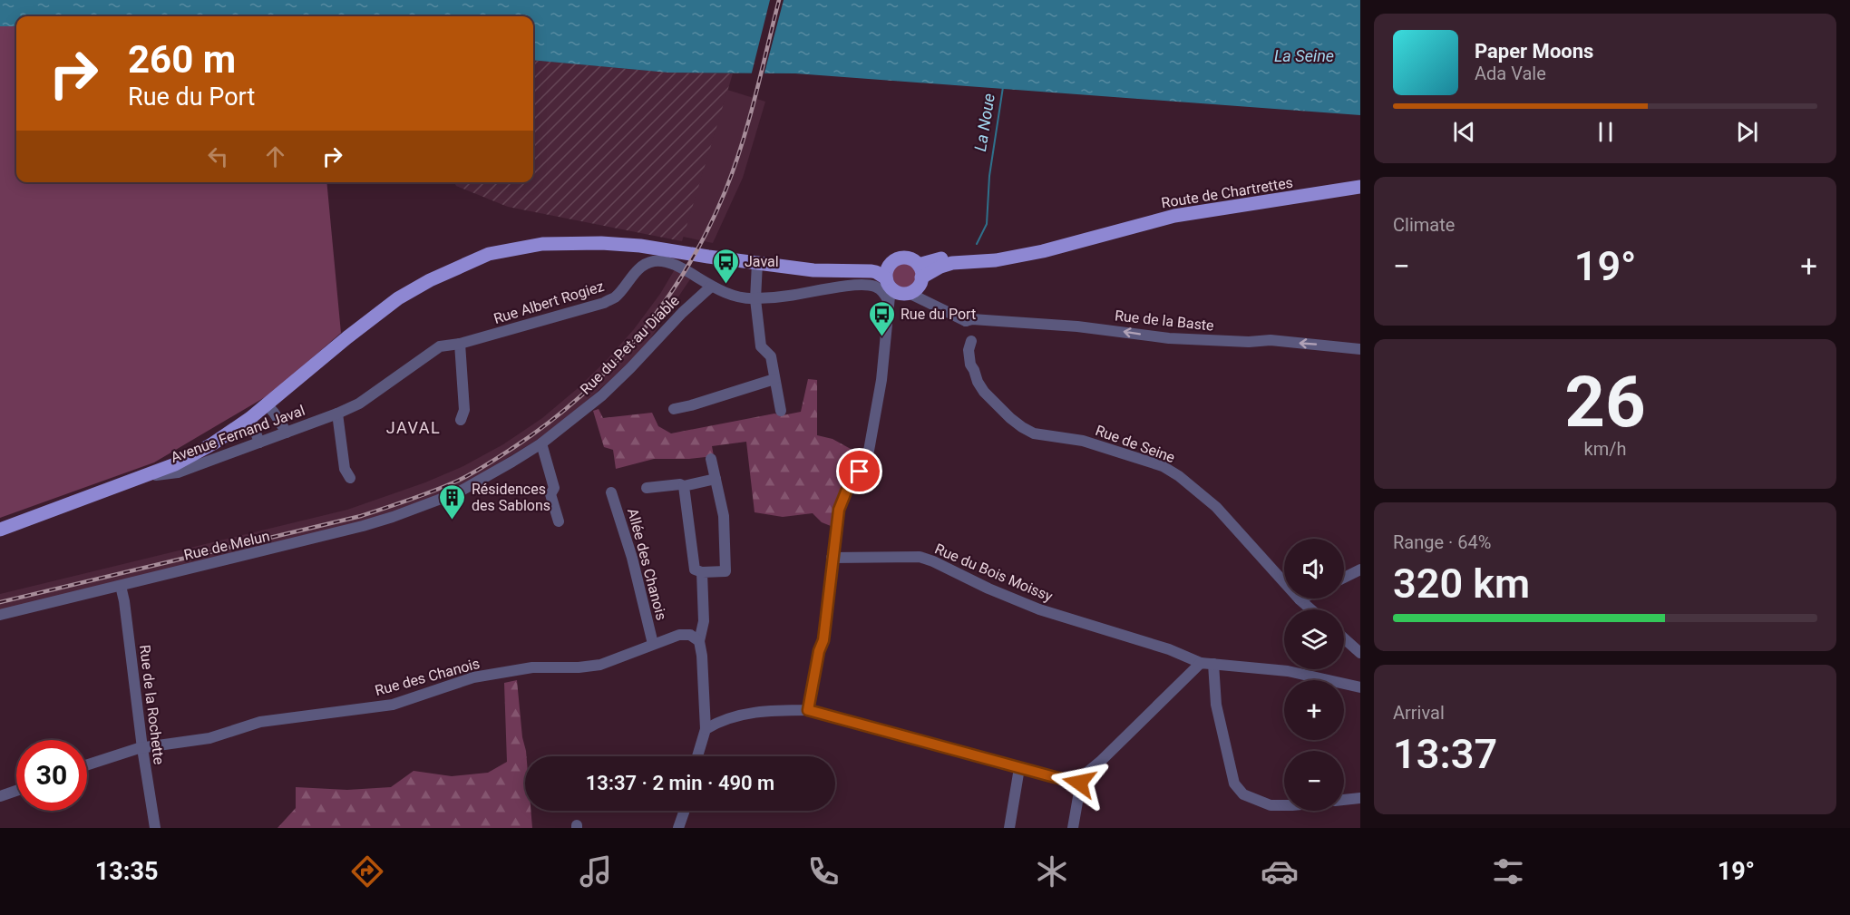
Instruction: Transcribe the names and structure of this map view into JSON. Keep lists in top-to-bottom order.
{
  "streets": {
    "main road": ["Route de Chartrettes"],
    "street": [
      "Rue Albert Rogiez",
      "Rue de la Baste",
      "Rue du Pet au Diable",
      "Avenue Fernand Javal",
      "Rue de Seine",
      "Rue de Melun",
      "Allée des Chanois",
      "Rue du Bois Moissy",
      "Rue des Chanois",
      "Rue de la Rochette"
    ]
  },
  "crossings": [
    ["Route de Chartrettes", "Rue Albert Rogiez"],
    ["Rue Albert Rogiez", "Rue de la Baste"],
    ["Rue Albert Rogiez", "Rue du Pet au Diable"],
    ["Rue Albert Rogiez", "Avenue Fernand Javal"],
    ["Rue Albert Rogiez", "Rue de Seine"],
    ["Rue de la Baste", "Rue de Seine"],
    ["Rue du Pet au Diable", "Rue de Melun"],
    ["Rue de Melun", "Rue de la Rochette"],
    ["Allée des Chanois", "Rue des Chanois"],
    ["Rue des Chanois", "Rue de la Rochette"]
  ],
  "one_way": ["Rue de la Baste"],
  "districts": ["JAVAL"],
  "water": ["La Seine", "La Noue"],
  "places": {
    "bus stop": ["Javal", "Rue du Port"],
    "building": ["Résidences des Sablons"]
  },
  "page": {
    "turn": ["260 m", "Rue du Port"],
    "song": ["Paper Moons", "Ada Vale"],
    "tile": [
      "Climate",
      ["26", "km/h"],
      ["Range · 64%", "320 km"],
      ["Arrival", "13:37"]
    ],
    "heat": ["−", "19°", "+"],
    "map_buttons": ["+", "−"],
    "limit": "30",
    "trip": "13:37 · 2 min · 490 m",
    "tabs": ["13:35", "19°"]
  }
}
